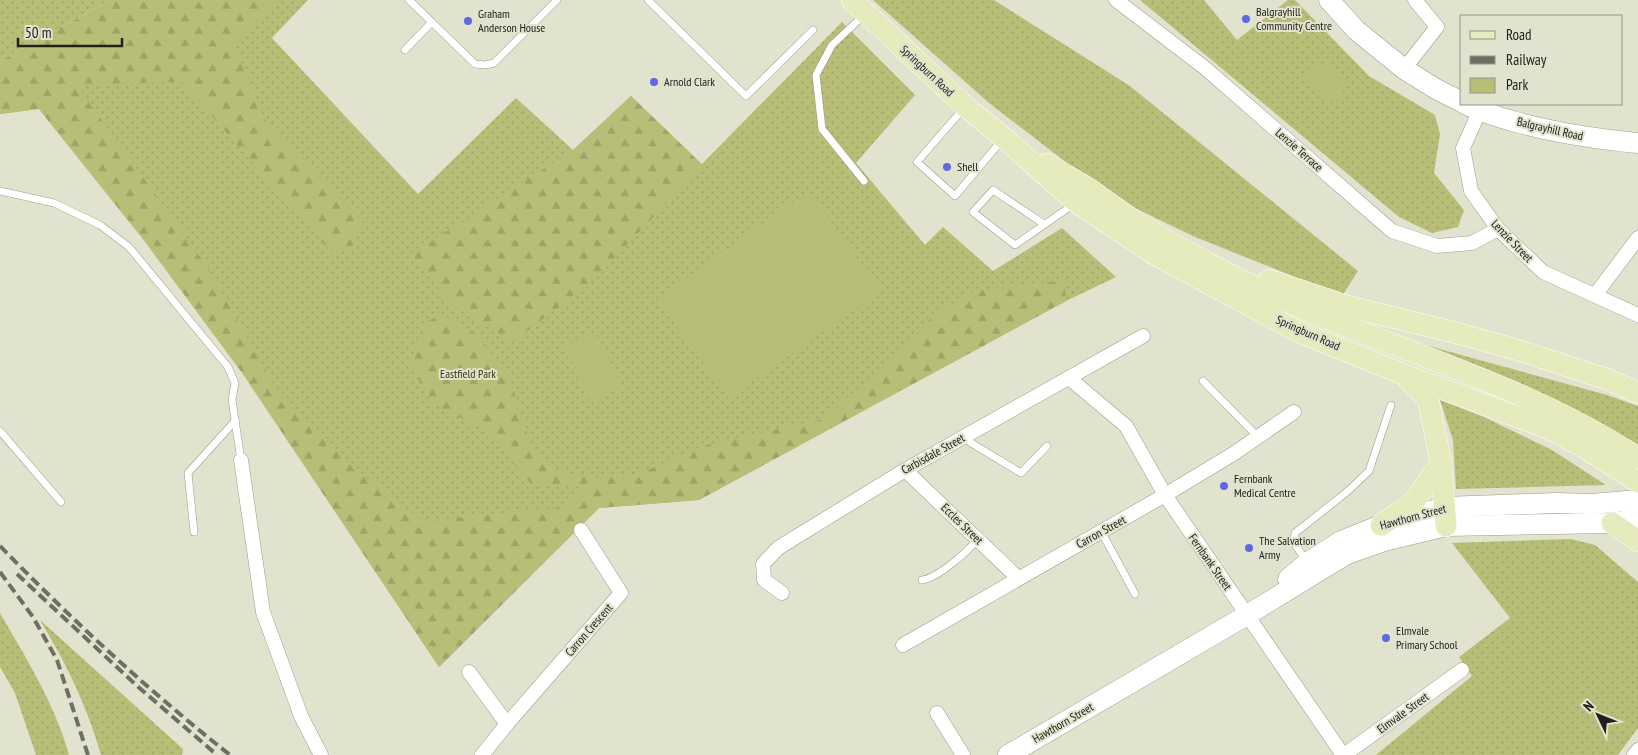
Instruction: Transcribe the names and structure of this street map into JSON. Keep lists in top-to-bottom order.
{
  "streets": {
    "main road": ["Springburn Road", "Balgrayhill Road", "Hawthorn Street"],
    "street": [
      "Lenzie Terrace",
      "Lenzie Street",
      "Carbisdale Street",
      "Eccles Street",
      "Carron Street",
      "Fernbank Street",
      "Carron Crescent",
      "Elmvale Street"
    ]
  },
  "crossings": [
    ["Balgrayhill Road", "Lenzie Street"],
    ["Lenzie Terrace", "Lenzie Street"],
    ["Carbisdale Street", "Eccles Street"],
    ["Carbisdale Street", "Fernbank Street"],
    ["Hawthorn Street", "Fernbank Street"],
    ["Eccles Street", "Carron Street"],
    ["Carron Street", "Fernbank Street"],
    ["Fernbank Street", "Elmvale Street"]
  ],
  "parks": ["Eastfield Park"],
  "places": [
    "Balgrayhill Community Centre",
    "Graham Anderson House",
    "Arnold Clark",
    "Shell",
    "Fernbank Medical Centre",
    "The Salvation Army",
    "Elmvale Primary School"
  ],
  "legend": ["Road", "Railway", "Park"],
  "scale_bar": "50 m",
  "north": "top left"
}
